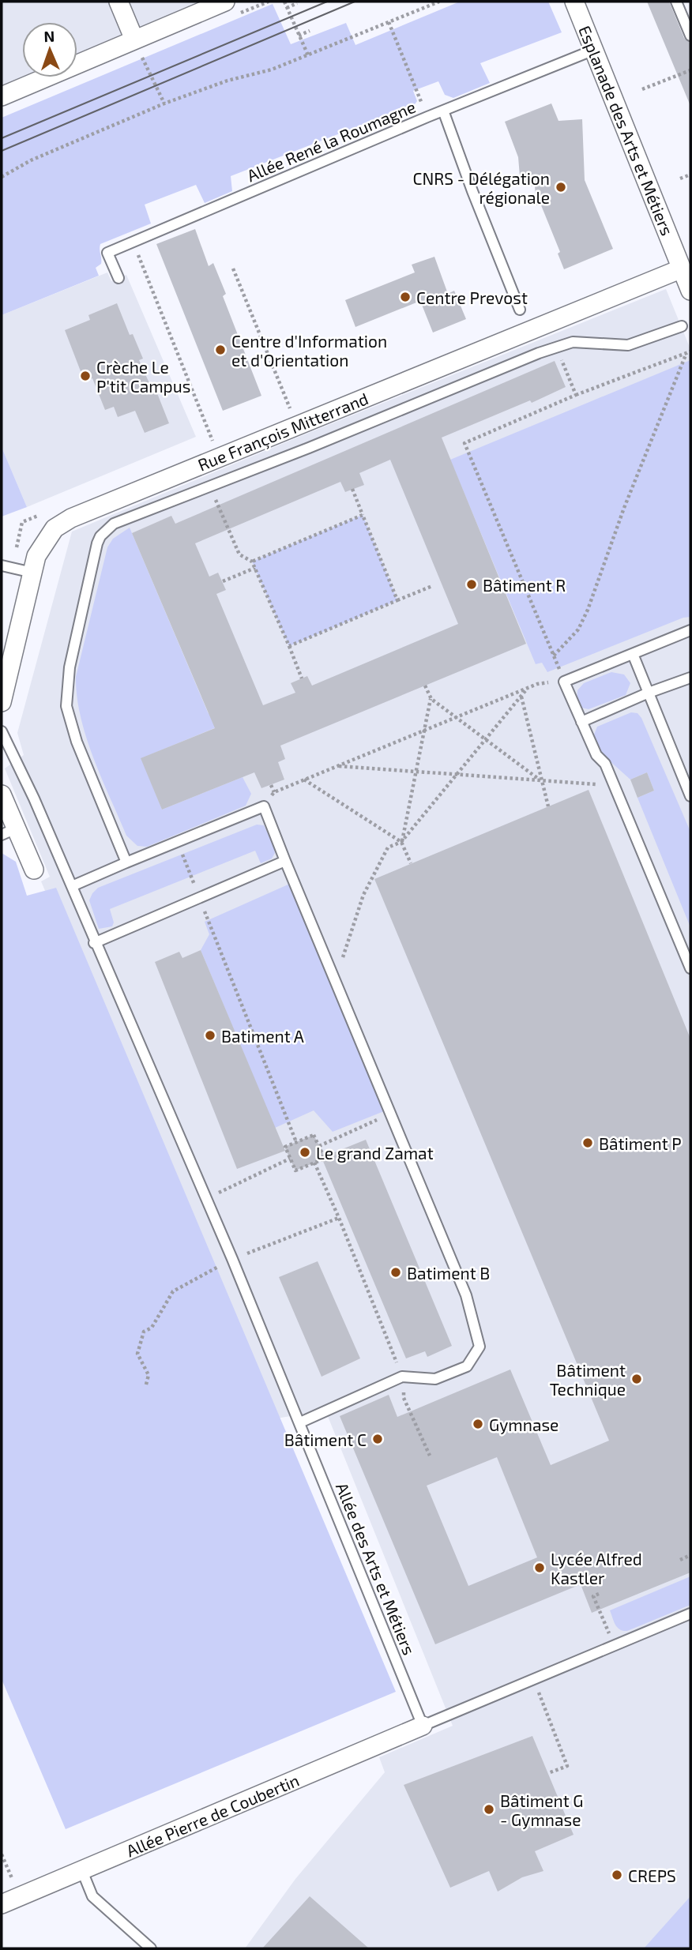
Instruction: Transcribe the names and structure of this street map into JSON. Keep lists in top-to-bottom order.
{
  "streets": {
    "street": ["Esplanade des Arts et Métiers", "Rue François Mitterrand", "Allée Pierre de Coubertin"],
    "lane": ["Allée René la Roumagne", "Allée des Arts et Métiers"]
  },
  "crossings": [
    ["Esplanade des Arts et Métiers", "Allée René la Roumagne"],
    ["Esplanade des Arts et Métiers", "Rue François Mitterrand"],
    ["Allée des Arts et Métiers", "Allée Pierre de Coubertin"]
  ],
  "places": [
    "CNRS - Délégation régionale",
    "Centre Prevost",
    "Centre d'Information et d'Orientation",
    "Crèche Le P'tit Campus",
    "Bâtiment R",
    "Batiment A",
    "Bâtiment P",
    "Le grand Zamat",
    "Batiment B",
    "Bâtiment Technique",
    "Gymnase",
    "Bâtiment C",
    "Lycée Alfred Kastler",
    "Bâtiment G - Gymnase",
    "CREPS"
  ],
  "north": "top"
}
